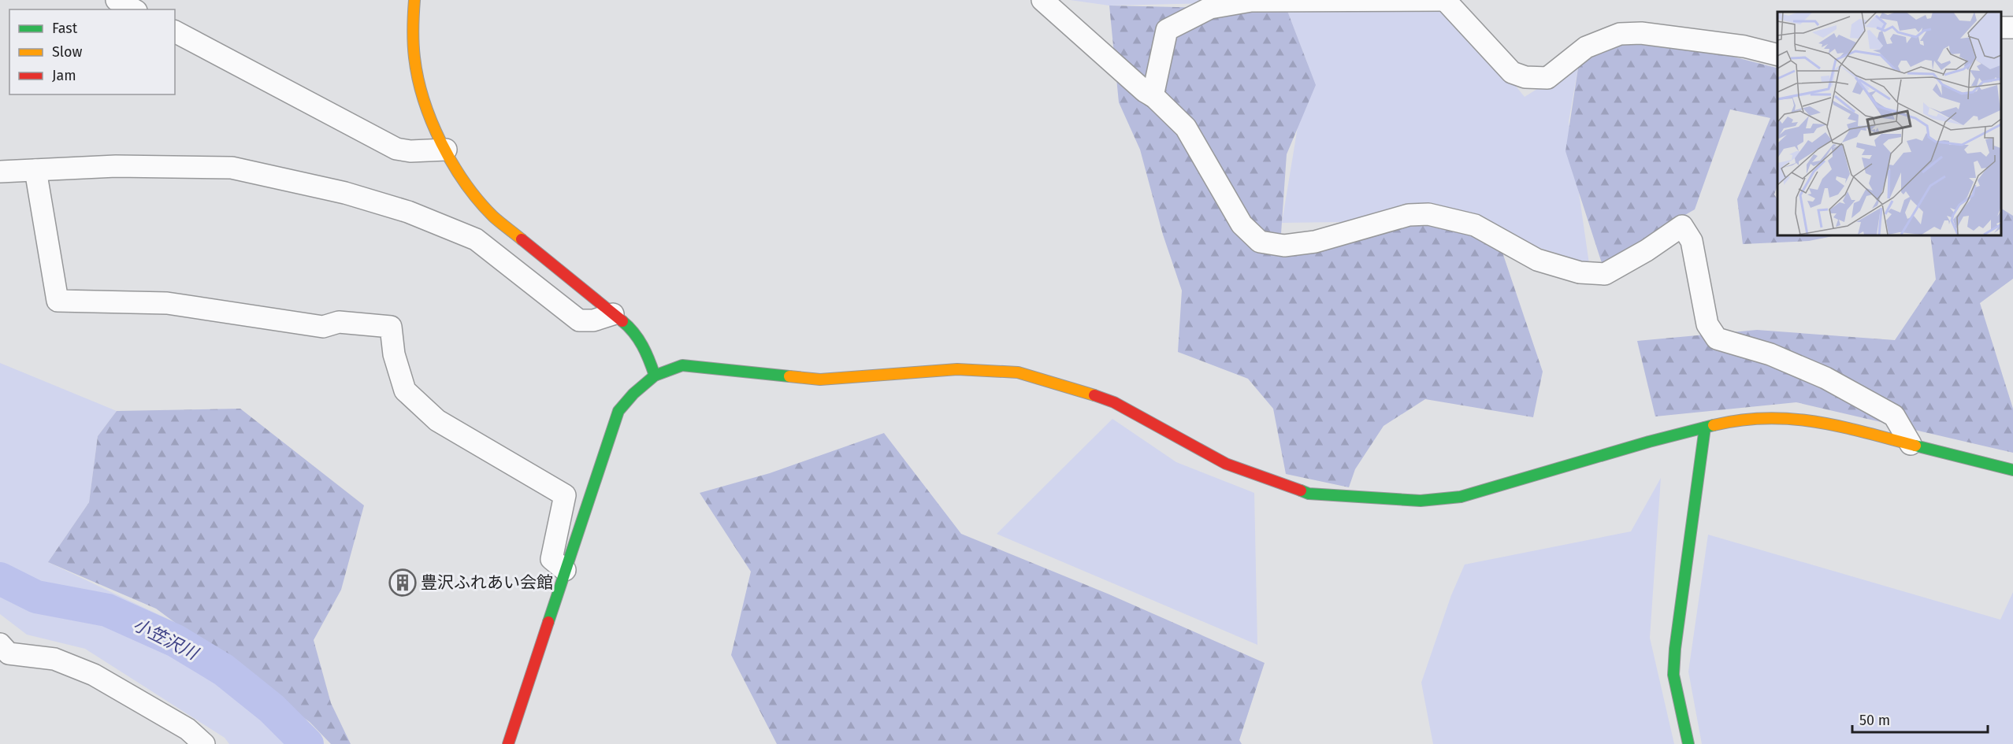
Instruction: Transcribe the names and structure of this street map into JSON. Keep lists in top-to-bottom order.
{
  "water": ["小笠沢川"],
  "places": {
    "building": ["豊沢ふれあい会館"]
  },
  "legend": ["Fast", "Slow", "Jam"],
  "scale_bar": "50 m"
}
